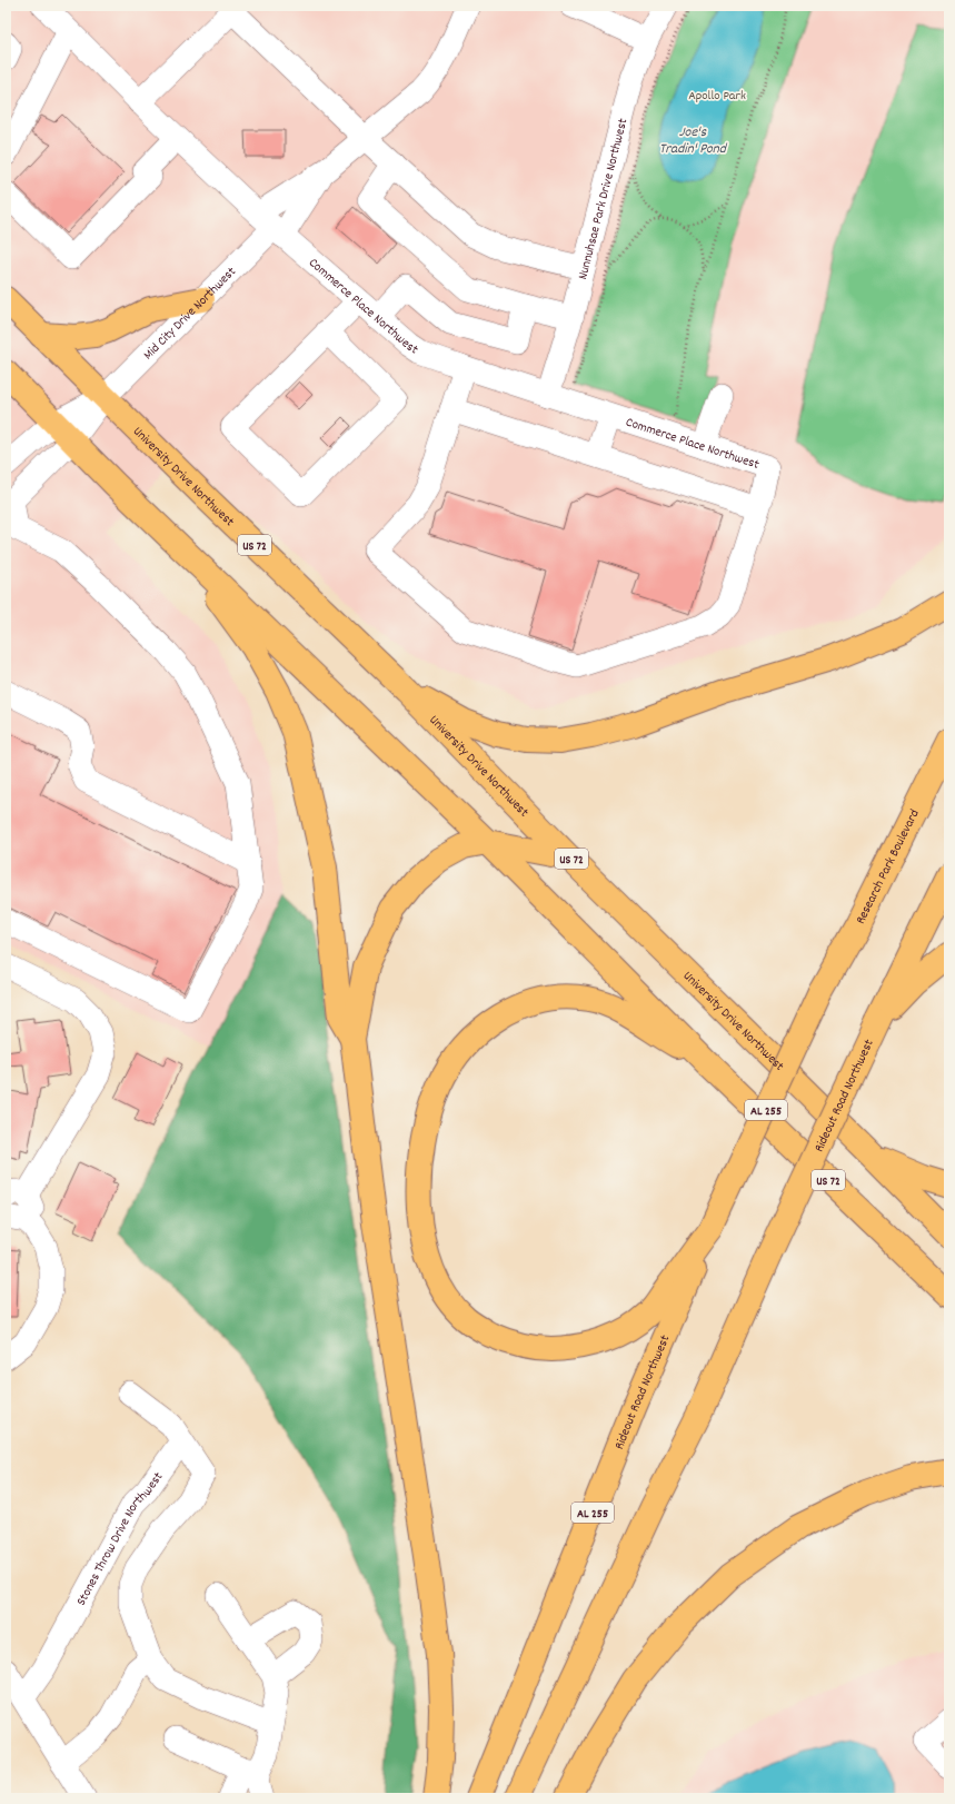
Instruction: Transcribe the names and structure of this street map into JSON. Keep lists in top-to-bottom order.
{
  "streets": {
    "highway": [
      "University Drive Northwest",
      "US 72",
      "Research Park Boulevard",
      "Rideout Road Northwest",
      "AL 255"
    ],
    "street": [
      "Nunnuhsae Park Drive Northwest",
      "Commerce Place Northwest",
      "Mid City Drive Northwest",
      "Stones Throw Drive Northwest"
    ]
  },
  "crossings": [
    ["Nunnuhsae Park Drive Northwest", "Commerce Place Northwest"],
    ["Commerce Place Northwest", "Mid City Drive Northwest"],
    ["Mid City Drive Northwest", "University Drive Northwest"],
    ["Research Park Boulevard", "Rideout Road Northwest"]
  ],
  "water": ["Joe's Tradin' Pond"],
  "parks": ["Apollo Park"]
}
